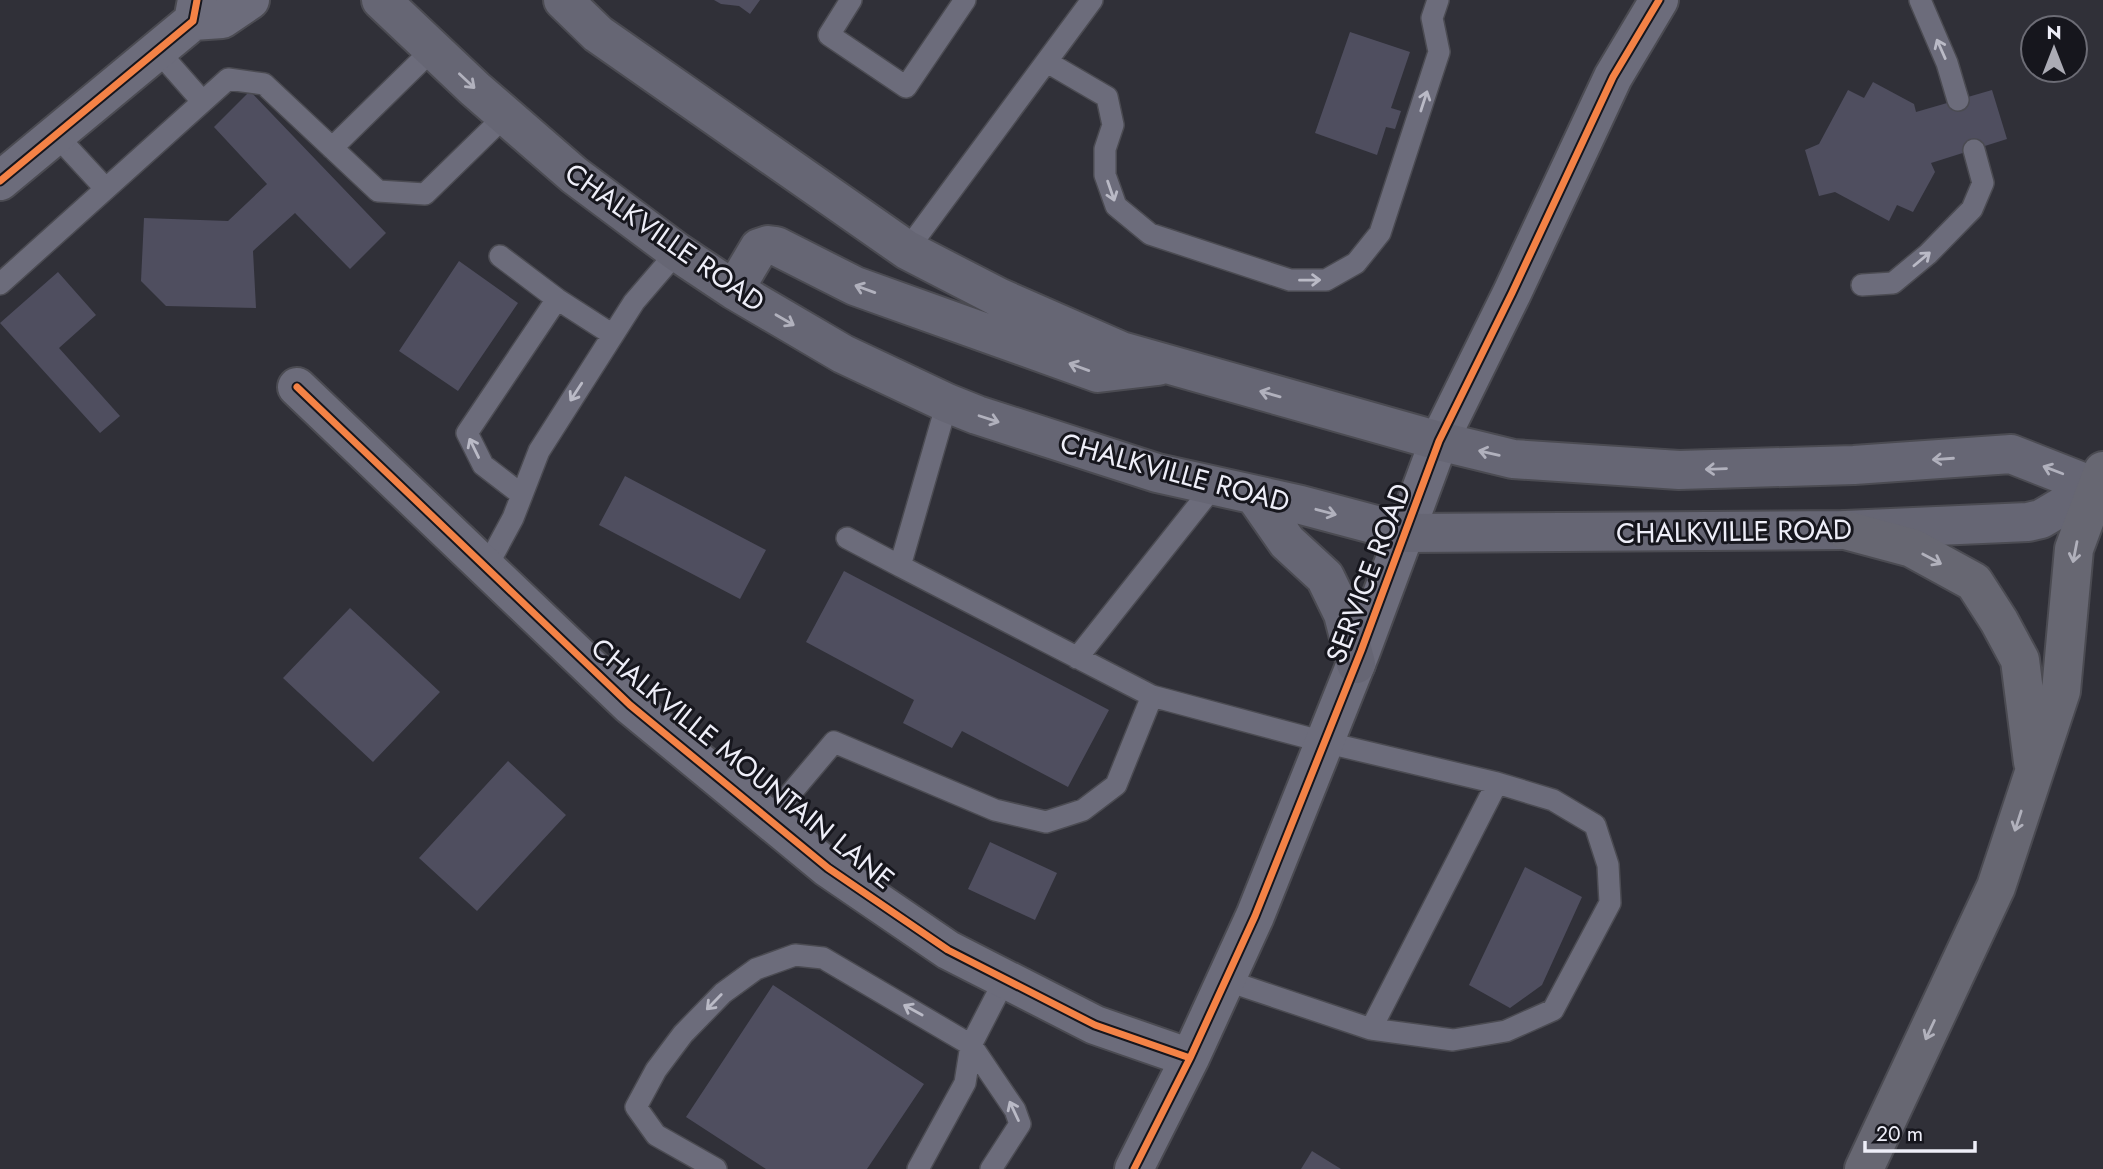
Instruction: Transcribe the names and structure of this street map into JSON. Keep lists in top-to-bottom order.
{
  "streets": {
    "main road": ["CHALKVILLE ROAD"],
    "street": ["SERVICE ROAD", "CHALKVILLE MOUNTAIN LANE"]
  },
  "crossings": [
    ["CHALKVILLE ROAD", "SERVICE ROAD"],
    ["SERVICE ROAD", "CHALKVILLE MOUNTAIN LANE"]
  ],
  "scale_bar": "20 m",
  "north": "top"
}
